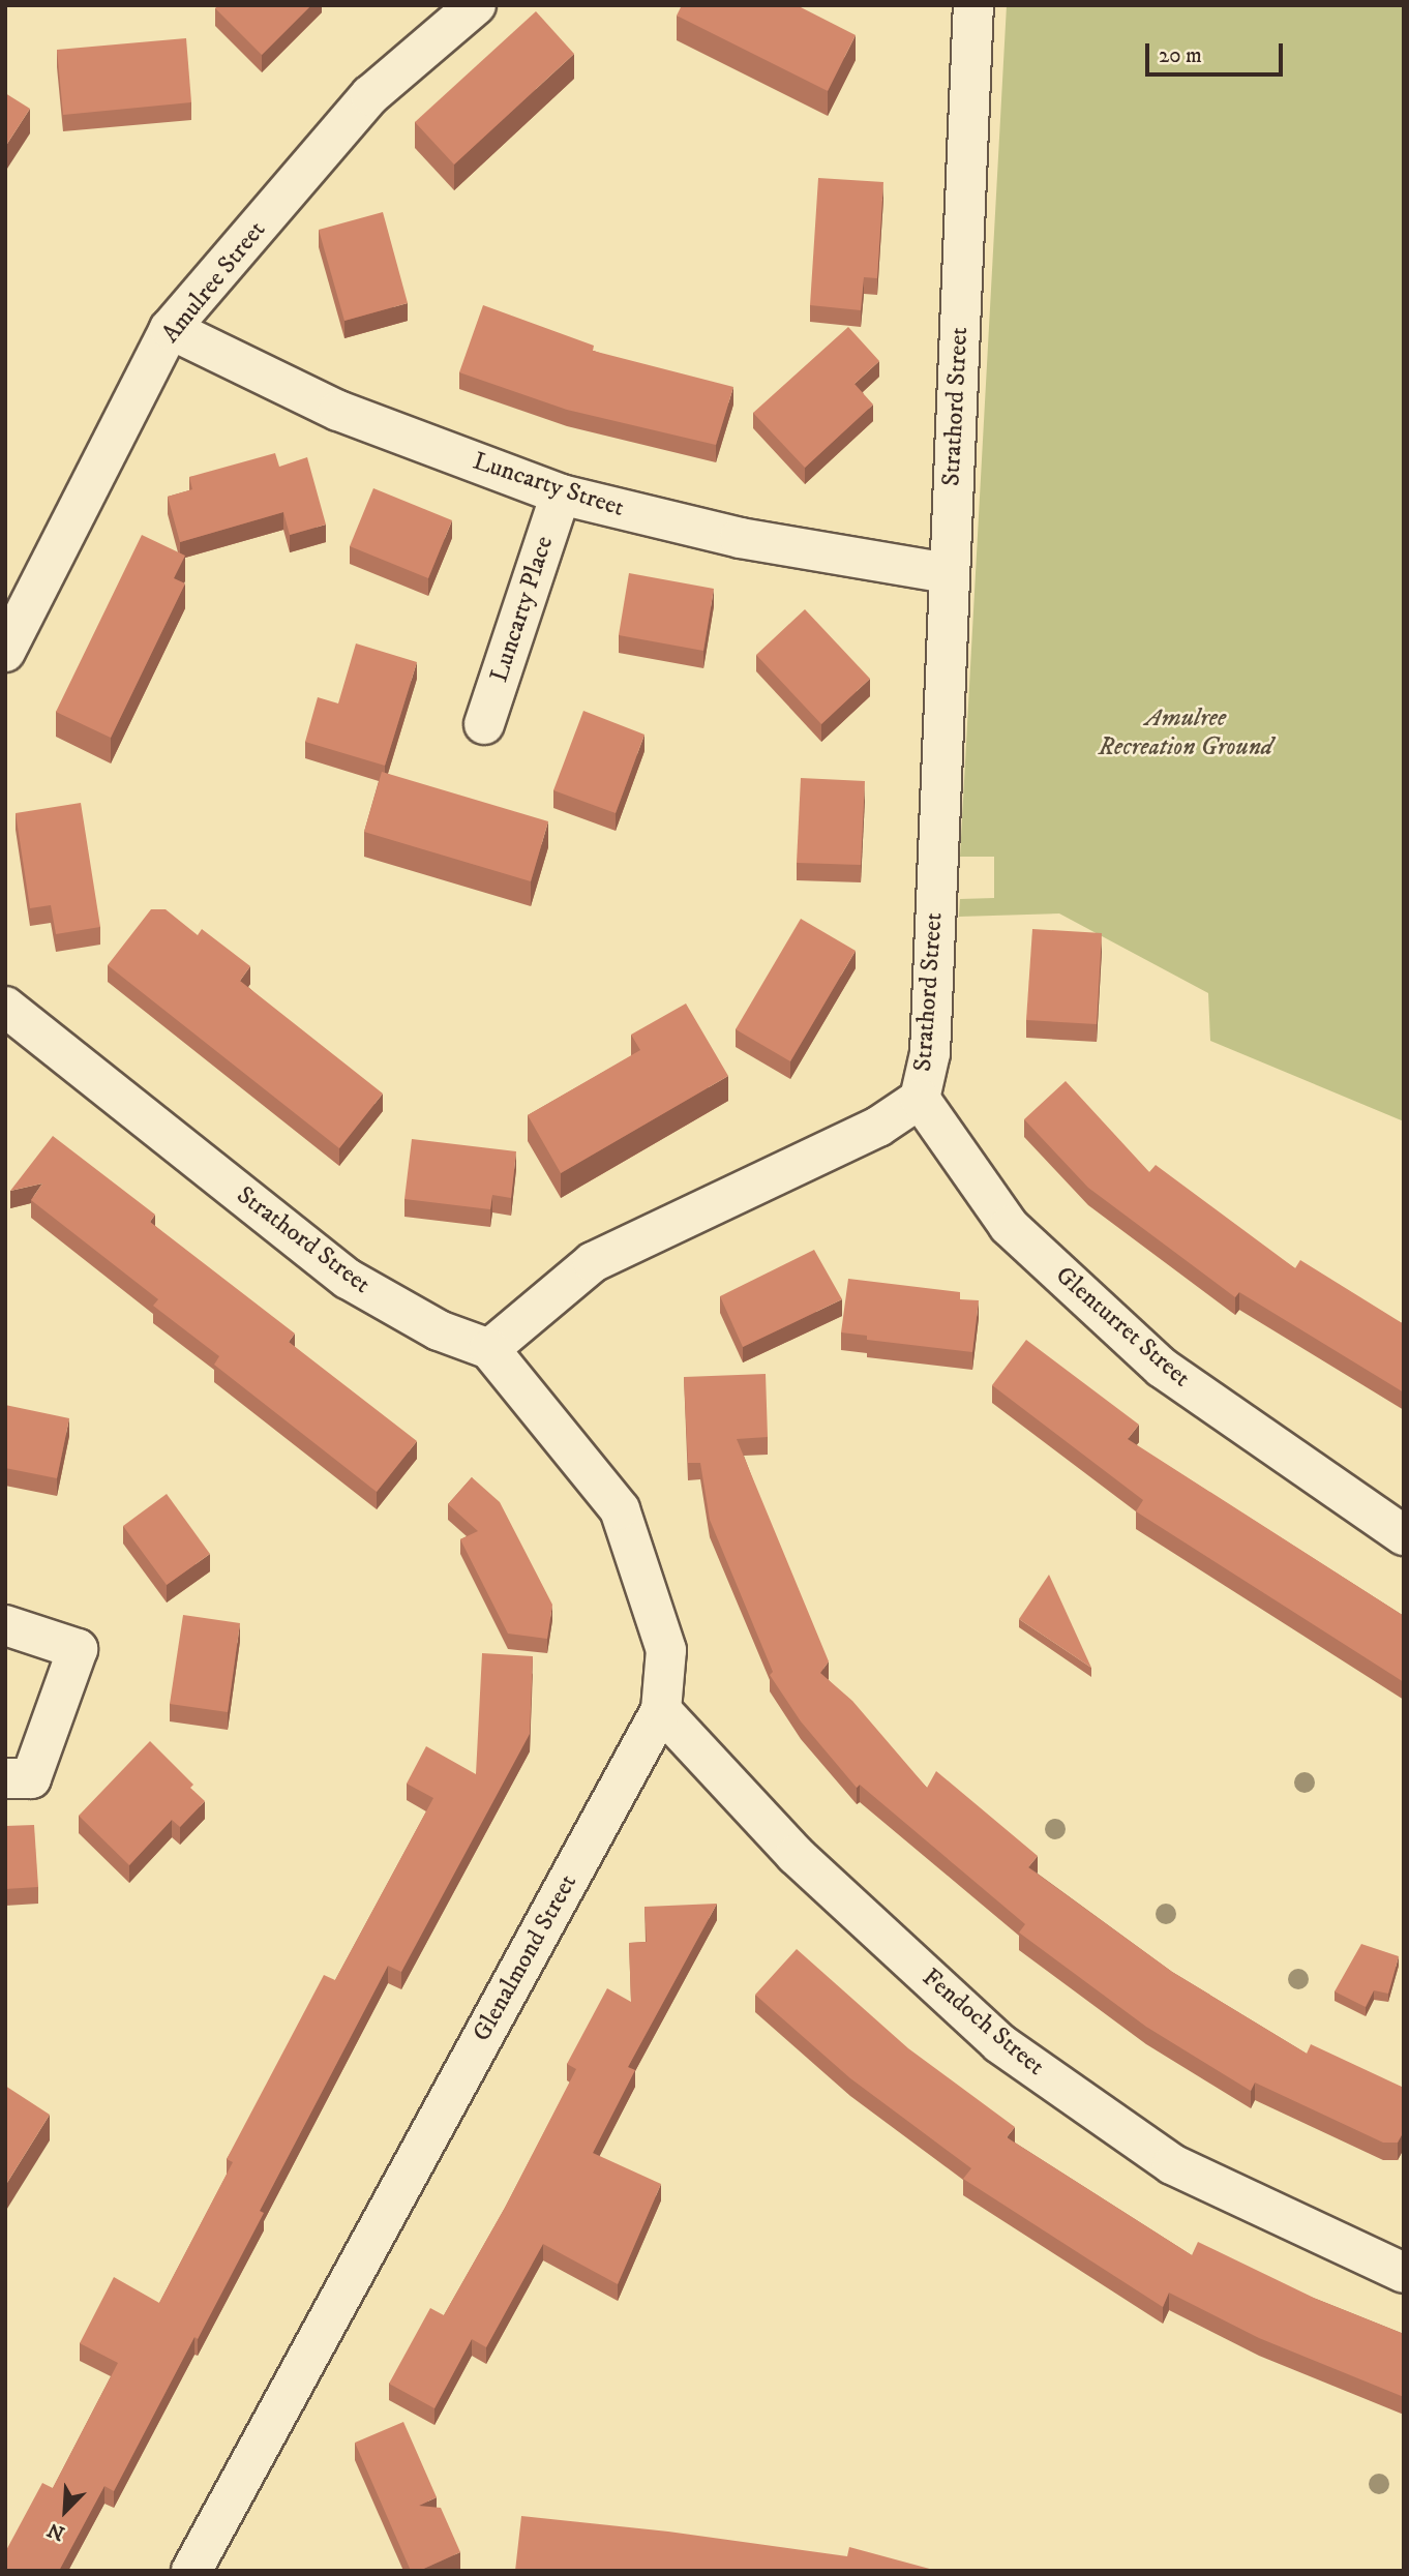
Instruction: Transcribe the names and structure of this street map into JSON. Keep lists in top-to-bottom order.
{
  "streets": {
    "street": [
      "Amulree Street",
      "Strathord Street",
      "Luncarty Street",
      "Luncarty Place",
      "Glenturret Street",
      "Glenalmond Street",
      "Fendoch Street"
    ]
  },
  "crossings": [
    ["Amulree Street", "Luncarty Street"],
    ["Strathord Street", "Luncarty Street"],
    ["Strathord Street", "Glenturret Street"],
    ["Strathord Street", "Glenalmond Street"],
    ["Luncarty Street", "Luncarty Place"],
    ["Glenalmond Street", "Fendoch Street"]
  ],
  "parks": ["Amulree Recreation Ground"],
  "scale_bar": "20 m",
  "north": "bottom left"
}
